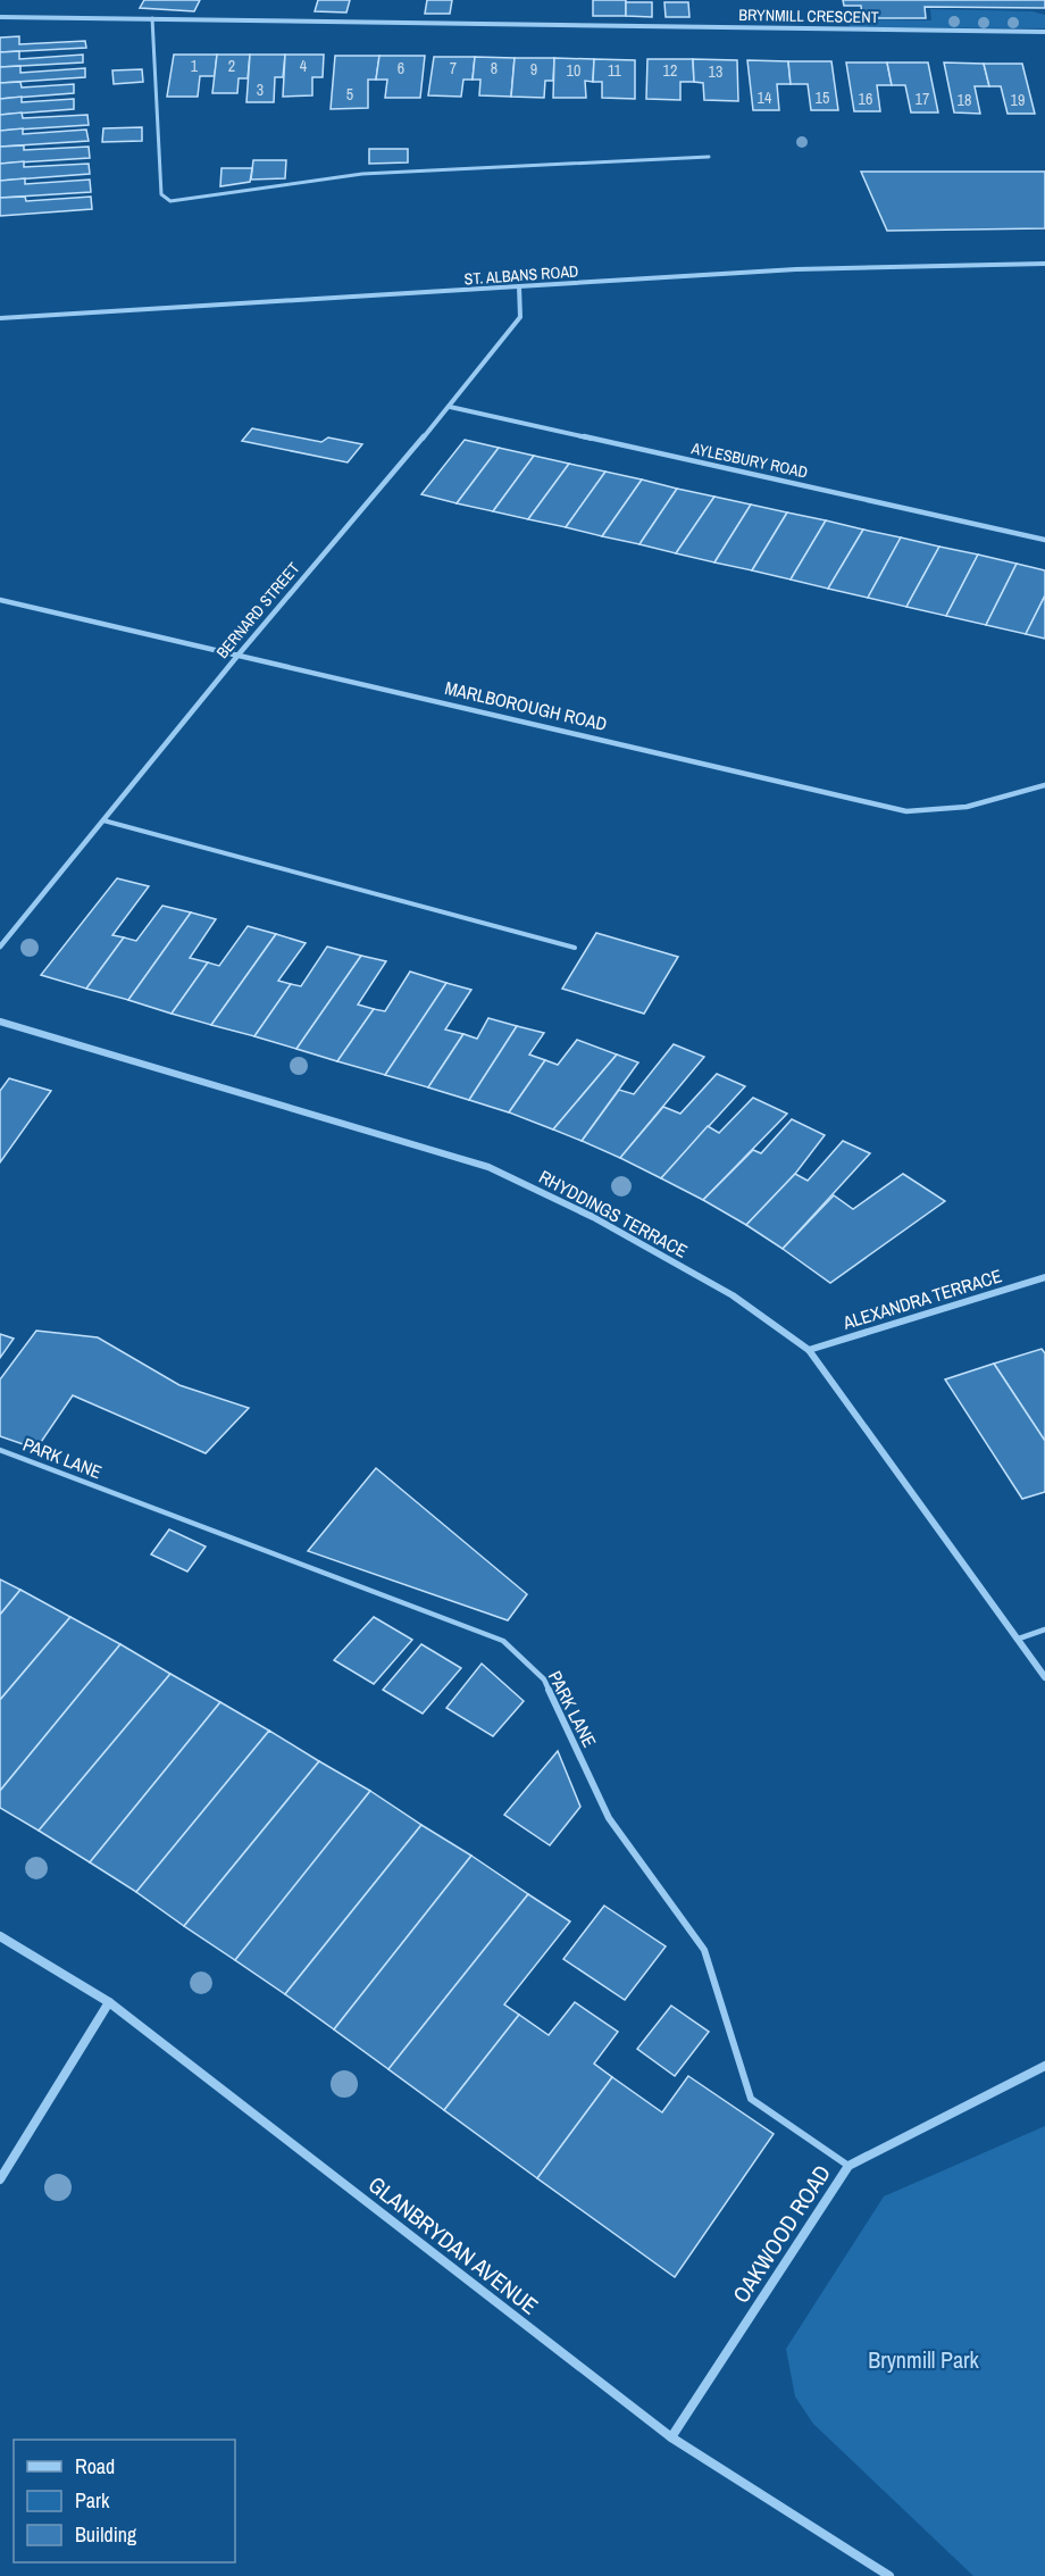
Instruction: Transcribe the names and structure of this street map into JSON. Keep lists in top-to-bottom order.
{
  "streets": {
    "street": [
      "BRYNMILL CRESCENT",
      "ST. ALBANS ROAD",
      "AYLESBURY ROAD",
      "BERNARD STREET",
      "MARLBOROUGH ROAD",
      "RHYDDINGS TERRACE",
      "ALEXANDRA TERRACE",
      "OAKWOOD ROAD",
      "GLANBRYDAN AVENUE"
    ],
    "lane": ["PARK LANE"]
  },
  "crossings": [
    ["ST. ALBANS ROAD", "BERNARD STREET"],
    ["AYLESBURY ROAD", "BERNARD STREET"],
    ["BERNARD STREET", "MARLBOROUGH ROAD"],
    ["RHYDDINGS TERRACE", "ALEXANDRA TERRACE"],
    ["PARK LANE", "OAKWOOD ROAD"],
    ["OAKWOOD ROAD", "GLANBRYDAN AVENUE"]
  ],
  "parks": ["Brynmill Park"],
  "house_numbers": [
    "1",
    "2",
    "4",
    "6",
    "7",
    "8",
    "9",
    "10",
    "11",
    "12",
    "13",
    "3",
    "5",
    "14",
    "15",
    "16",
    "17",
    "18",
    "19"
  ],
  "legend": ["Road", "Park", "Building"]
}
